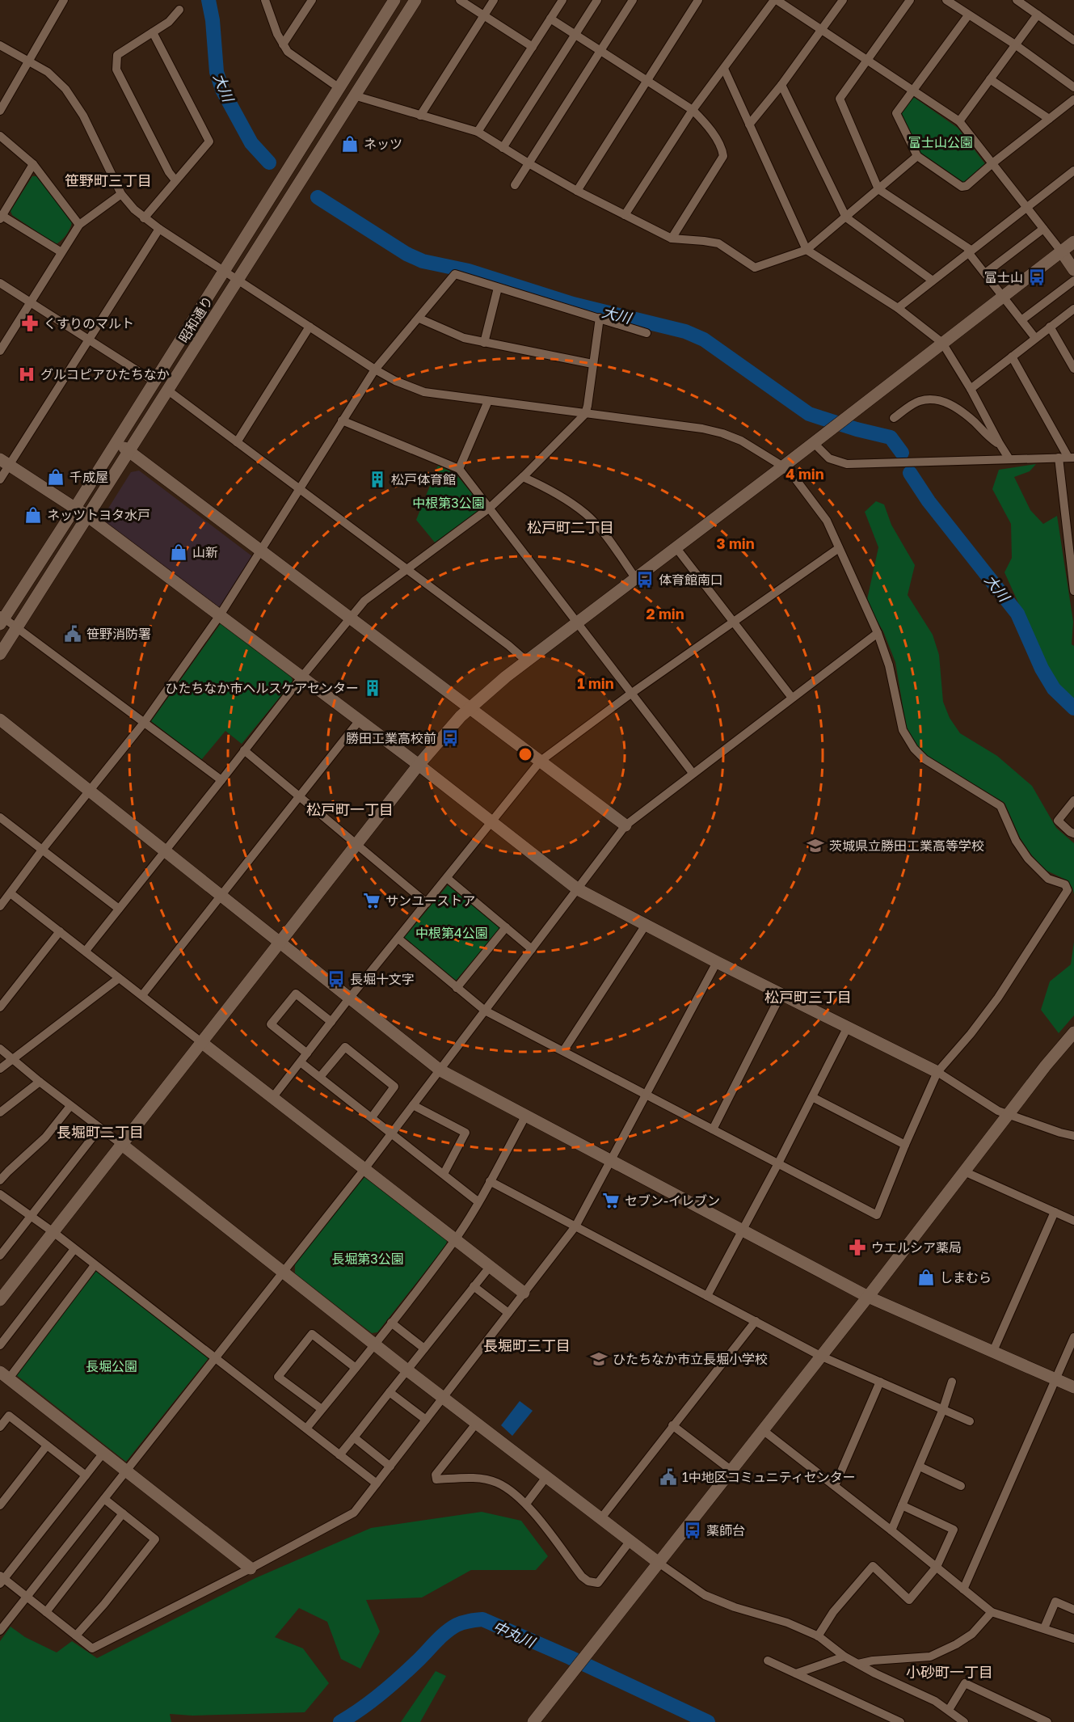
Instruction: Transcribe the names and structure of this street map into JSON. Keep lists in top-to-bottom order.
{
  "streets": {
    "street": ["昭和通り"]
  },
  "districts": [
    "笹野町三丁目",
    "松戸町二丁目",
    "松戸町一丁目",
    "松戸町三丁目",
    "長堀町二丁目",
    "長堀町三丁目",
    "小砂町一丁目"
  ],
  "water": ["大川", "中丸川"],
  "parks": [
    "富士山公園",
    "中根第3公園",
    "中根第4公園",
    "長堀第3公園",
    "長堀公園"
  ],
  "places": {
    "shop": [
      "ネッツ",
      "千成屋",
      "ネッツトヨタ水戸",
      "山新",
      "しまむら"
    ],
    "bus stop": [
      "富士山",
      "体育館南口",
      "勝田工業高校前",
      "長堀十文字",
      "薬師台"
    ],
    "pharmacy": ["くすりのマルト", "ウエルシア薬局"],
    "hospital": ["グルコピアひたちなか"],
    "building": ["松戸体育館", "ひたちなか市ヘルスケアセンター"],
    "public building": ["笹野消防署", "1中地区コミュニティセンター"],
    "school or university": ["茨城県立勝田工業高等学校", "ひたちなか市立長堀小学校"],
    "supermarket": ["サンユーストア", "セブン-イレブン"]
  },
  "rings": [
    "4 min",
    "3 min",
    "2 min",
    "1 min"
  ]
}
